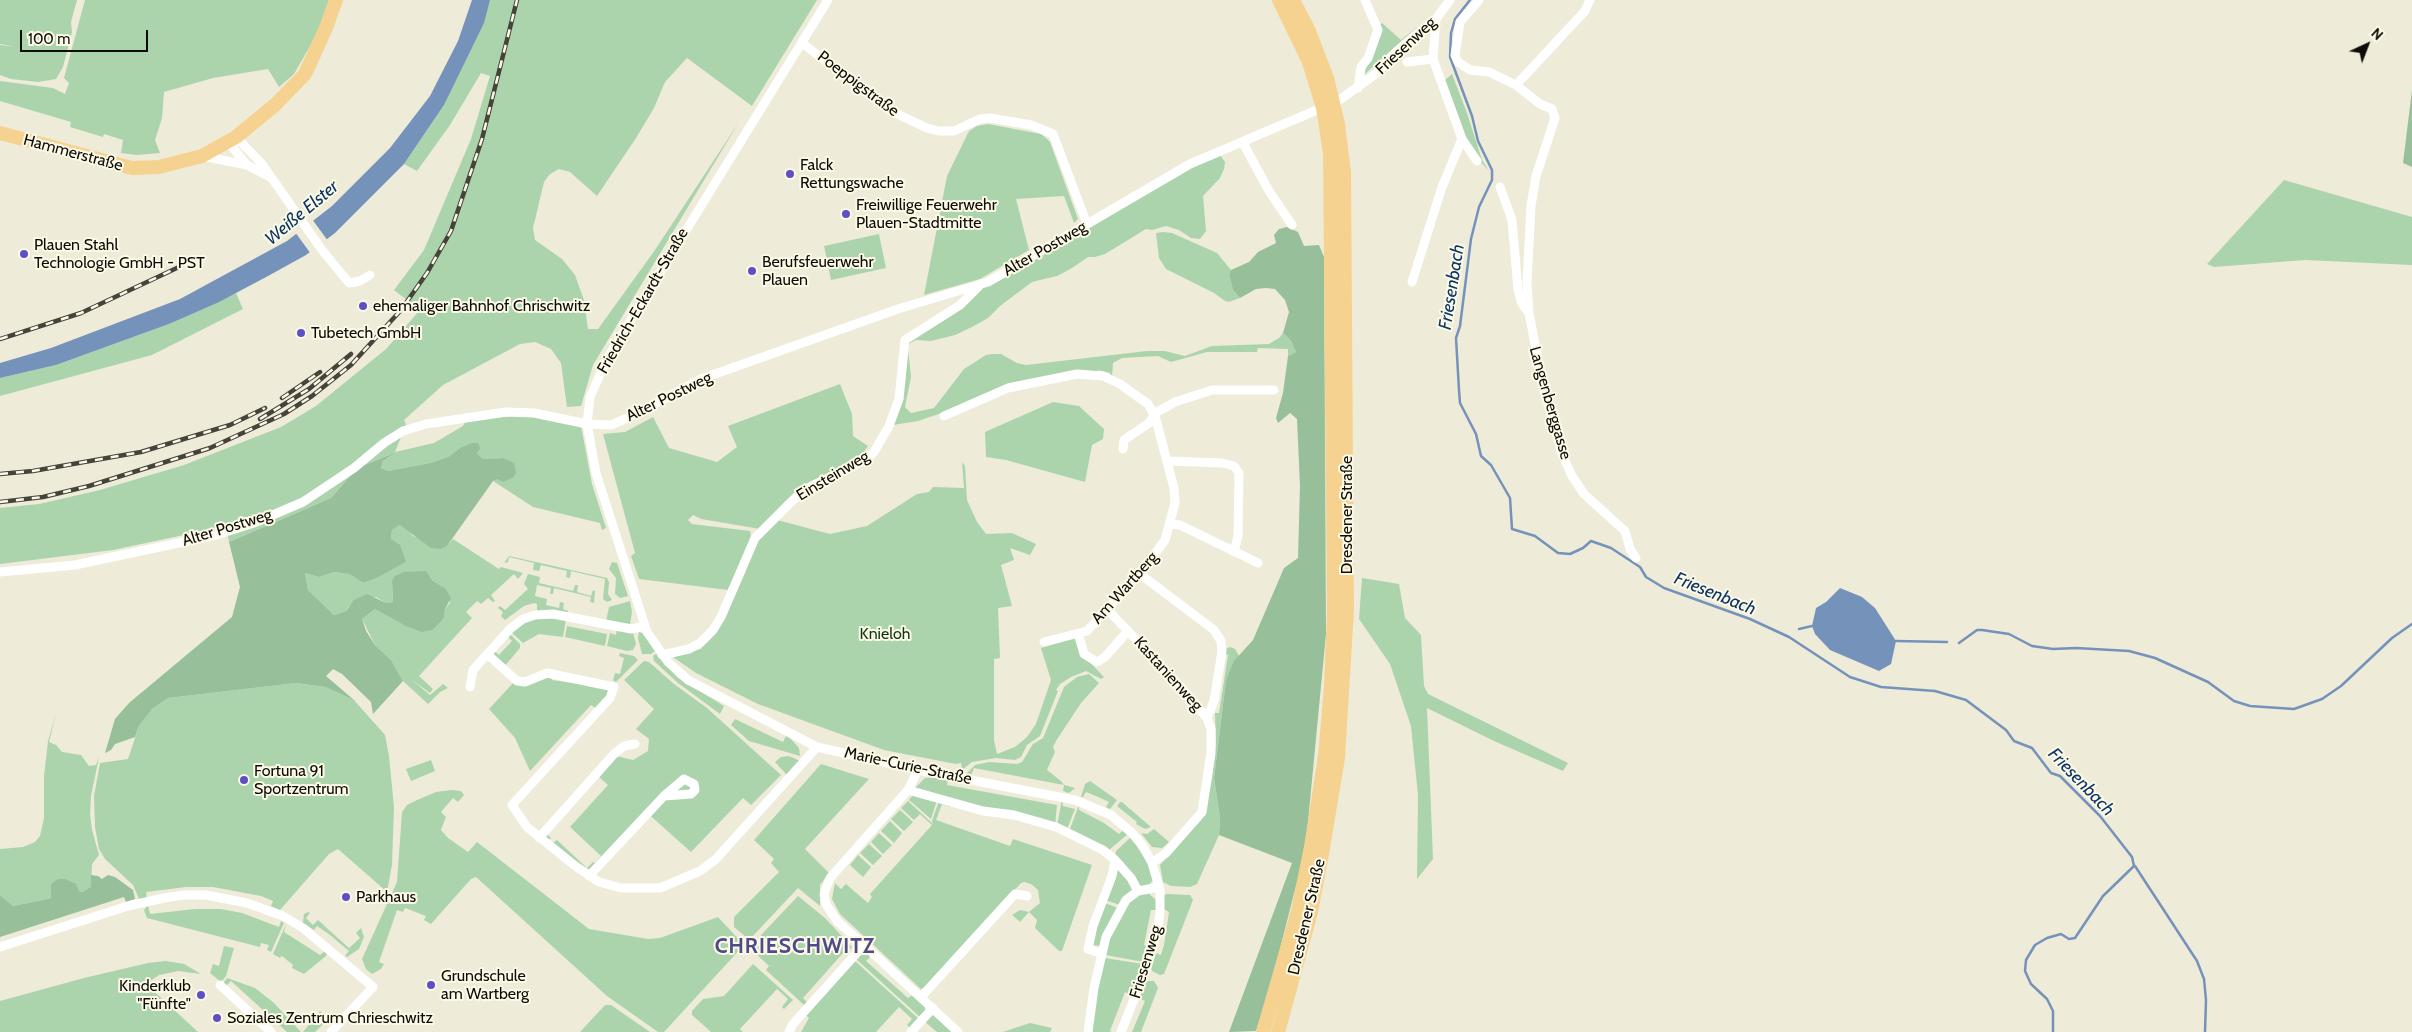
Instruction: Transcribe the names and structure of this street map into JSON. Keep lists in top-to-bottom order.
{
  "streets": {
    "main road": ["Hammerstraße", "Dresdener Straße"],
    "street": [
      "Friesenweg",
      "Poeppigstraße",
      "Alter Postweg",
      "Friedrich-Eckardt-Straße",
      "Langenberggasse",
      "Einsteinweg",
      "Am Wartberg",
      "Kastanienweg",
      "Marie-Curie-Straße"
    ]
  },
  "crossings": [
    ["Friesenweg", "Alter Postweg"],
    ["Friesenweg", "Marie-Curie-Straße"],
    ["Poeppigstraße", "Alter Postweg"],
    ["Poeppigstraße", "Friedrich-Eckardt-Straße"],
    ["Alter Postweg", "Friedrich-Eckardt-Straße"],
    ["Alter Postweg", "Einsteinweg"],
    ["Friedrich-Eckardt-Straße", "Marie-Curie-Straße"],
    ["Einsteinweg", "Marie-Curie-Straße"],
    ["Am Wartberg", "Kastanienweg"],
    ["Kastanienweg", "Marie-Curie-Straße"]
  ],
  "districts": ["CHRIESCHWITZ"],
  "water": ["Weiße Elster", "Friesenbach"],
  "parks": ["Knieloh"],
  "places": [
    "Falck Rettungswache",
    "Freiwillige Feuerwehr Plauen-Stadtmitte",
    "Plauen Stahl Technologie GmbH - PST",
    "Berufsfeuerwehr Plauen",
    "ehemaliger Bahnhof Chrischwitz",
    "Tubetech GmbH",
    "Fortuna 91 Sportzentrum",
    "Parkhaus",
    "Grundschule am Wartberg",
    "Kinderklub \"Fünfte\"",
    "Soziales Zentrum Chrieschwitz"
  ],
  "scale_bar": "100 m",
  "north": "top right"
}
